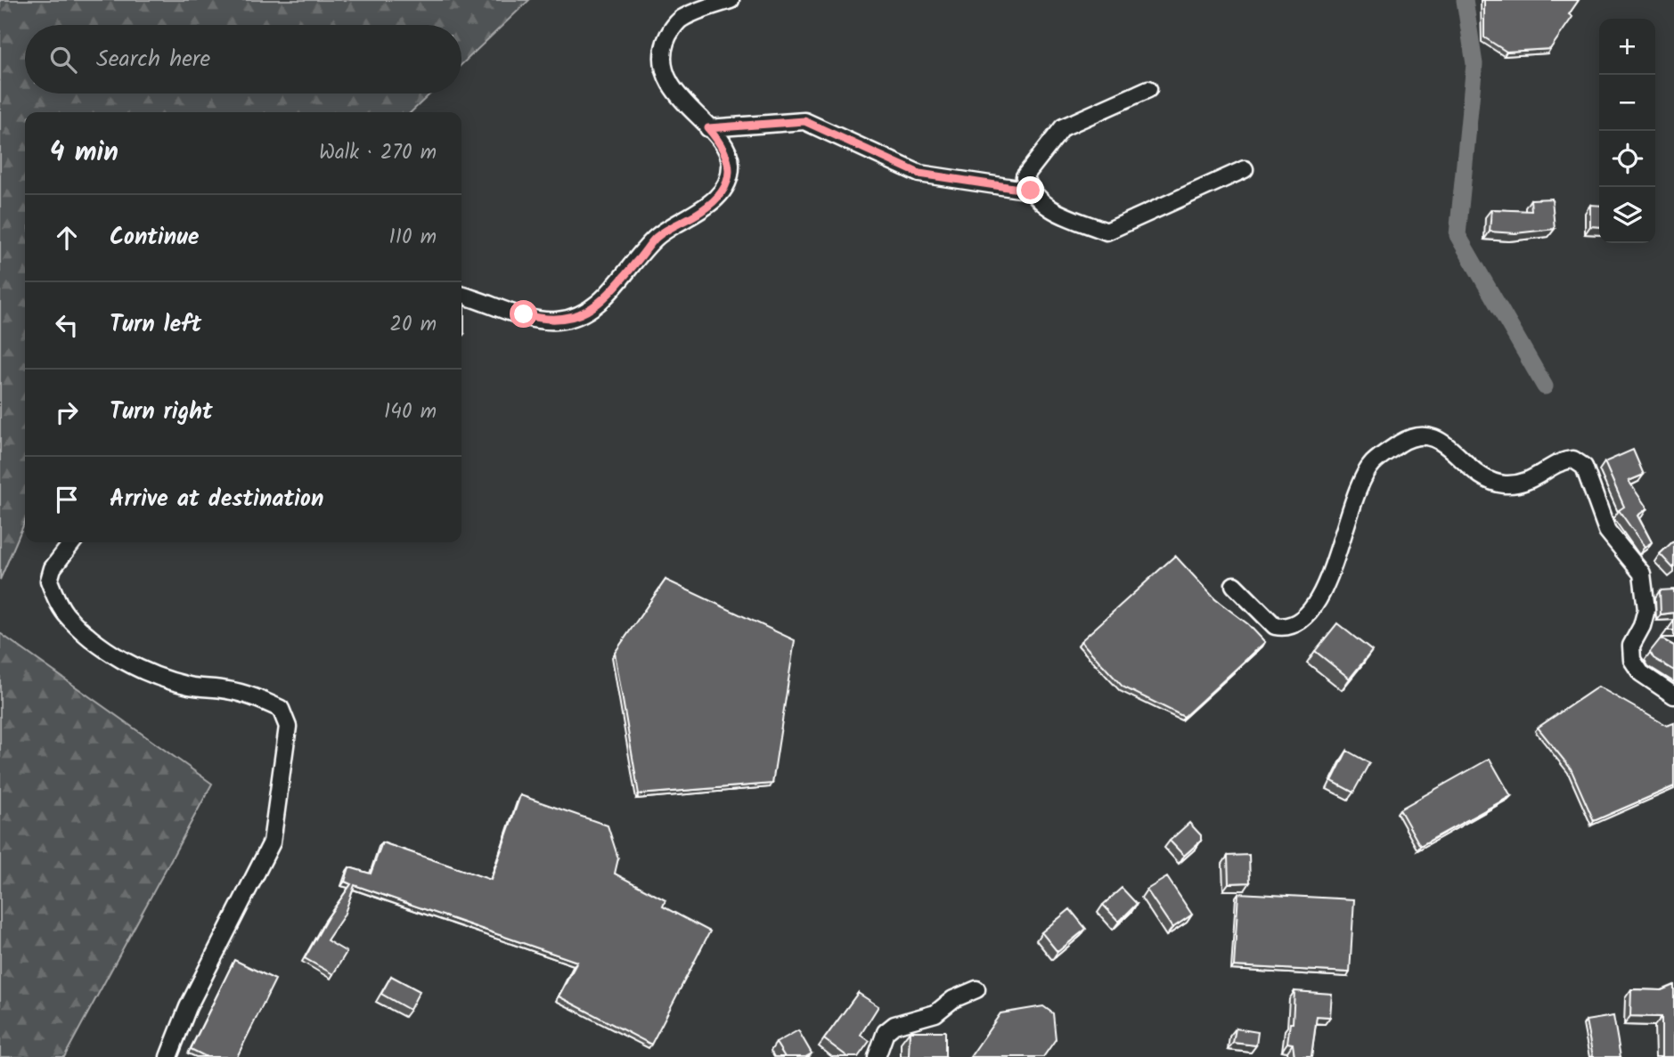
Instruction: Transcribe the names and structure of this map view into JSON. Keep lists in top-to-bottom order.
{
  "page": {
    "map_buttons": ["+", "−"],
    "search": "Search here",
    "heading": ["4 min", "Walk · 270 m"],
    "list": [
      ["Continue", "110 m"],
      ["Turn left", "20 m"],
      ["Turn right", "140 m"],
      "Arrive at destination"
    ]
  }
}
